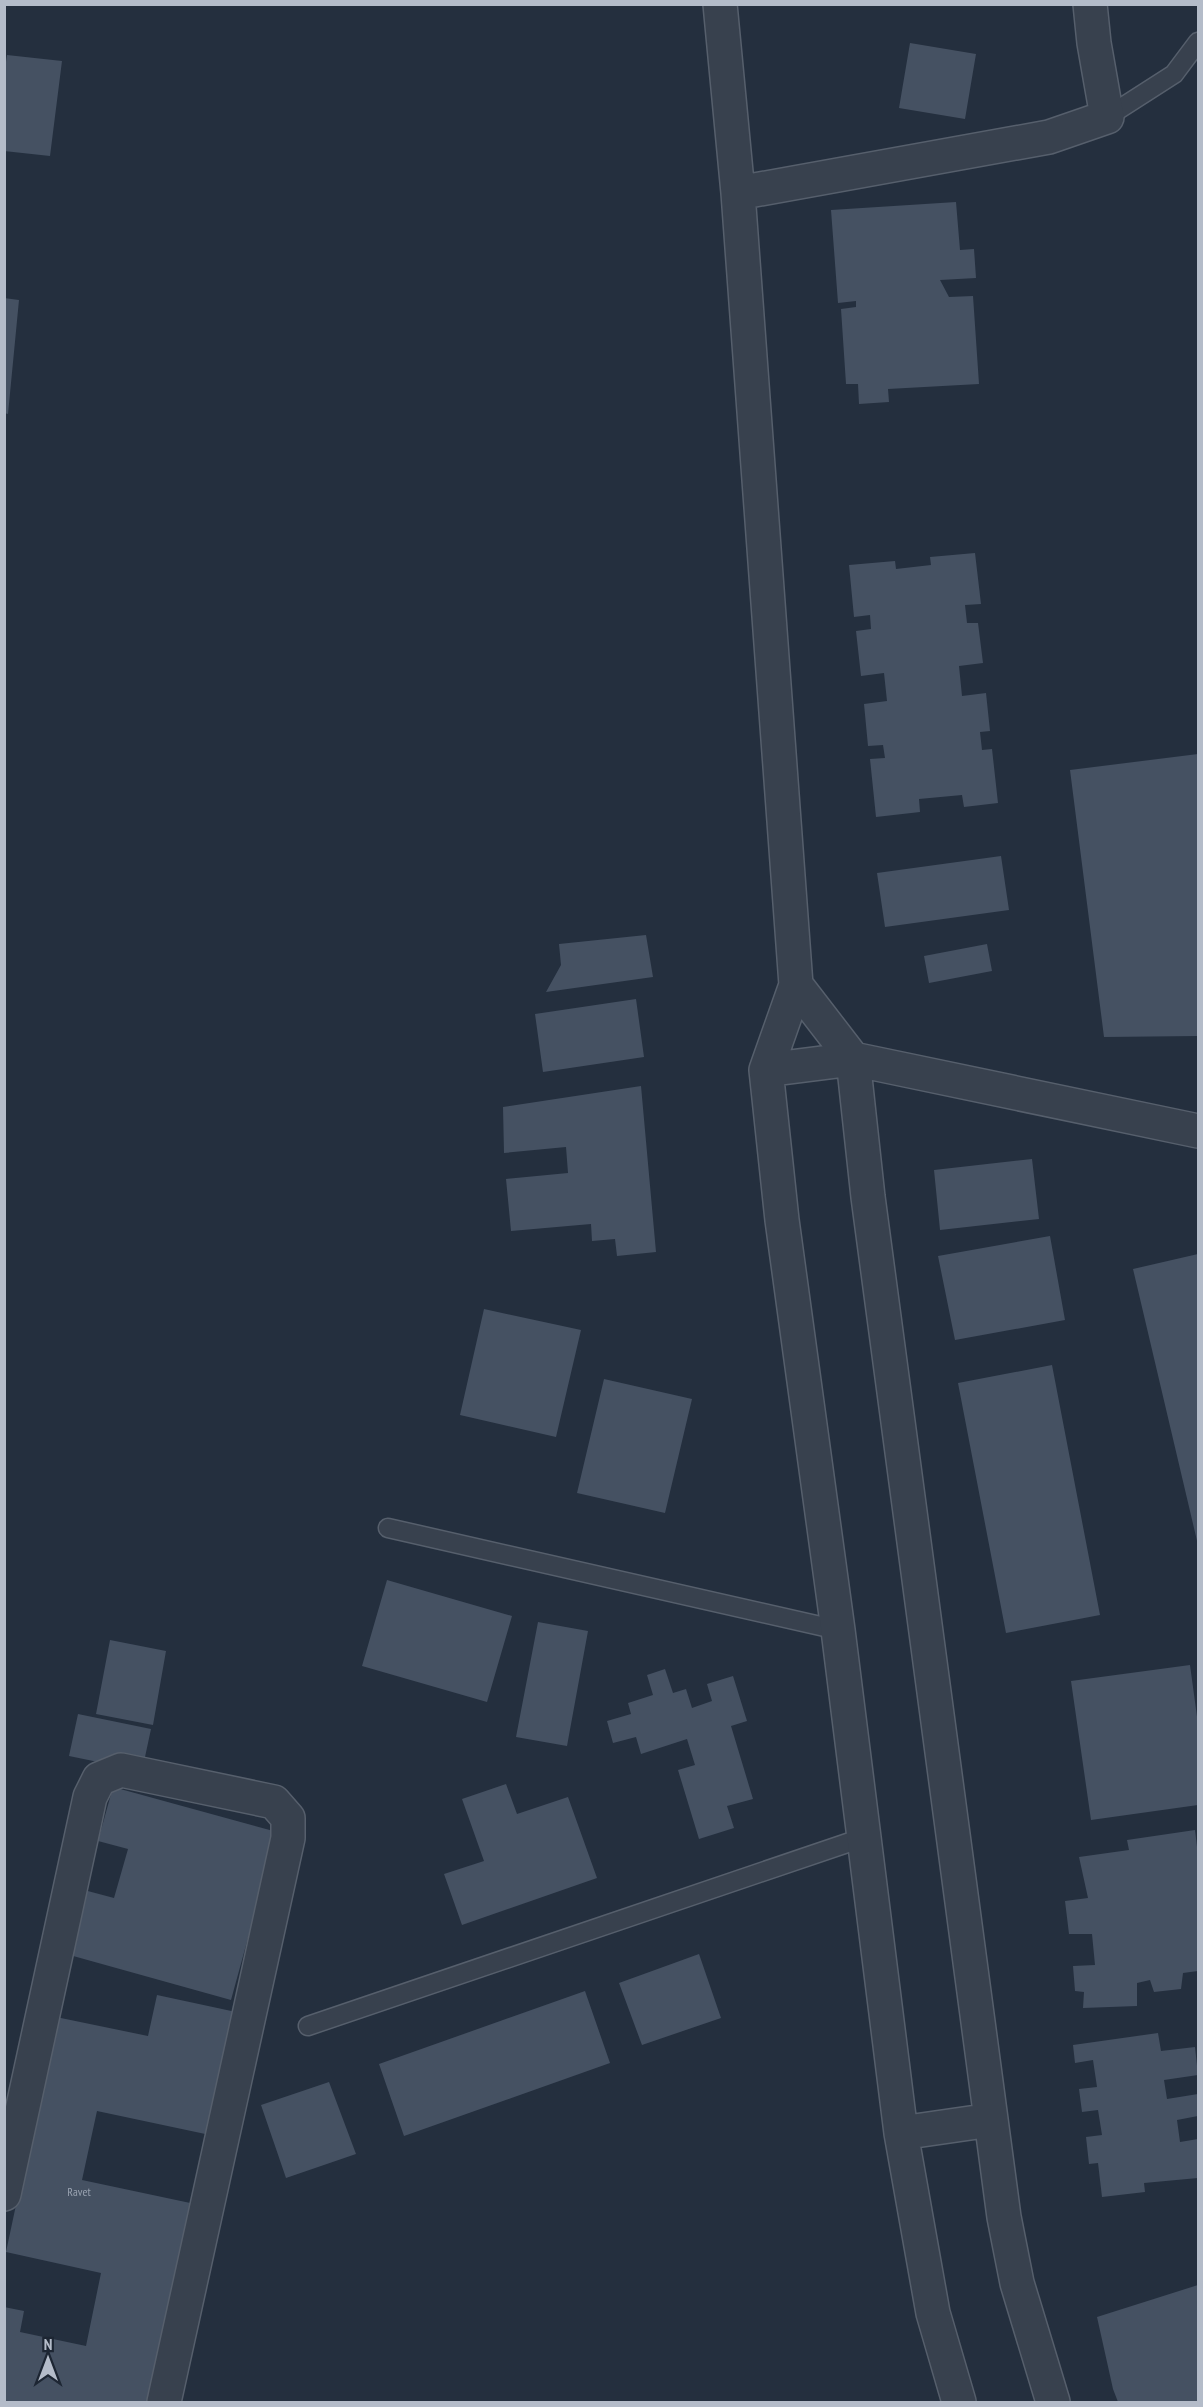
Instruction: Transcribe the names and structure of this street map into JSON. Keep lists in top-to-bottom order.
{
  "house_numbers": ["Ravet"],
  "north": "top"
}
